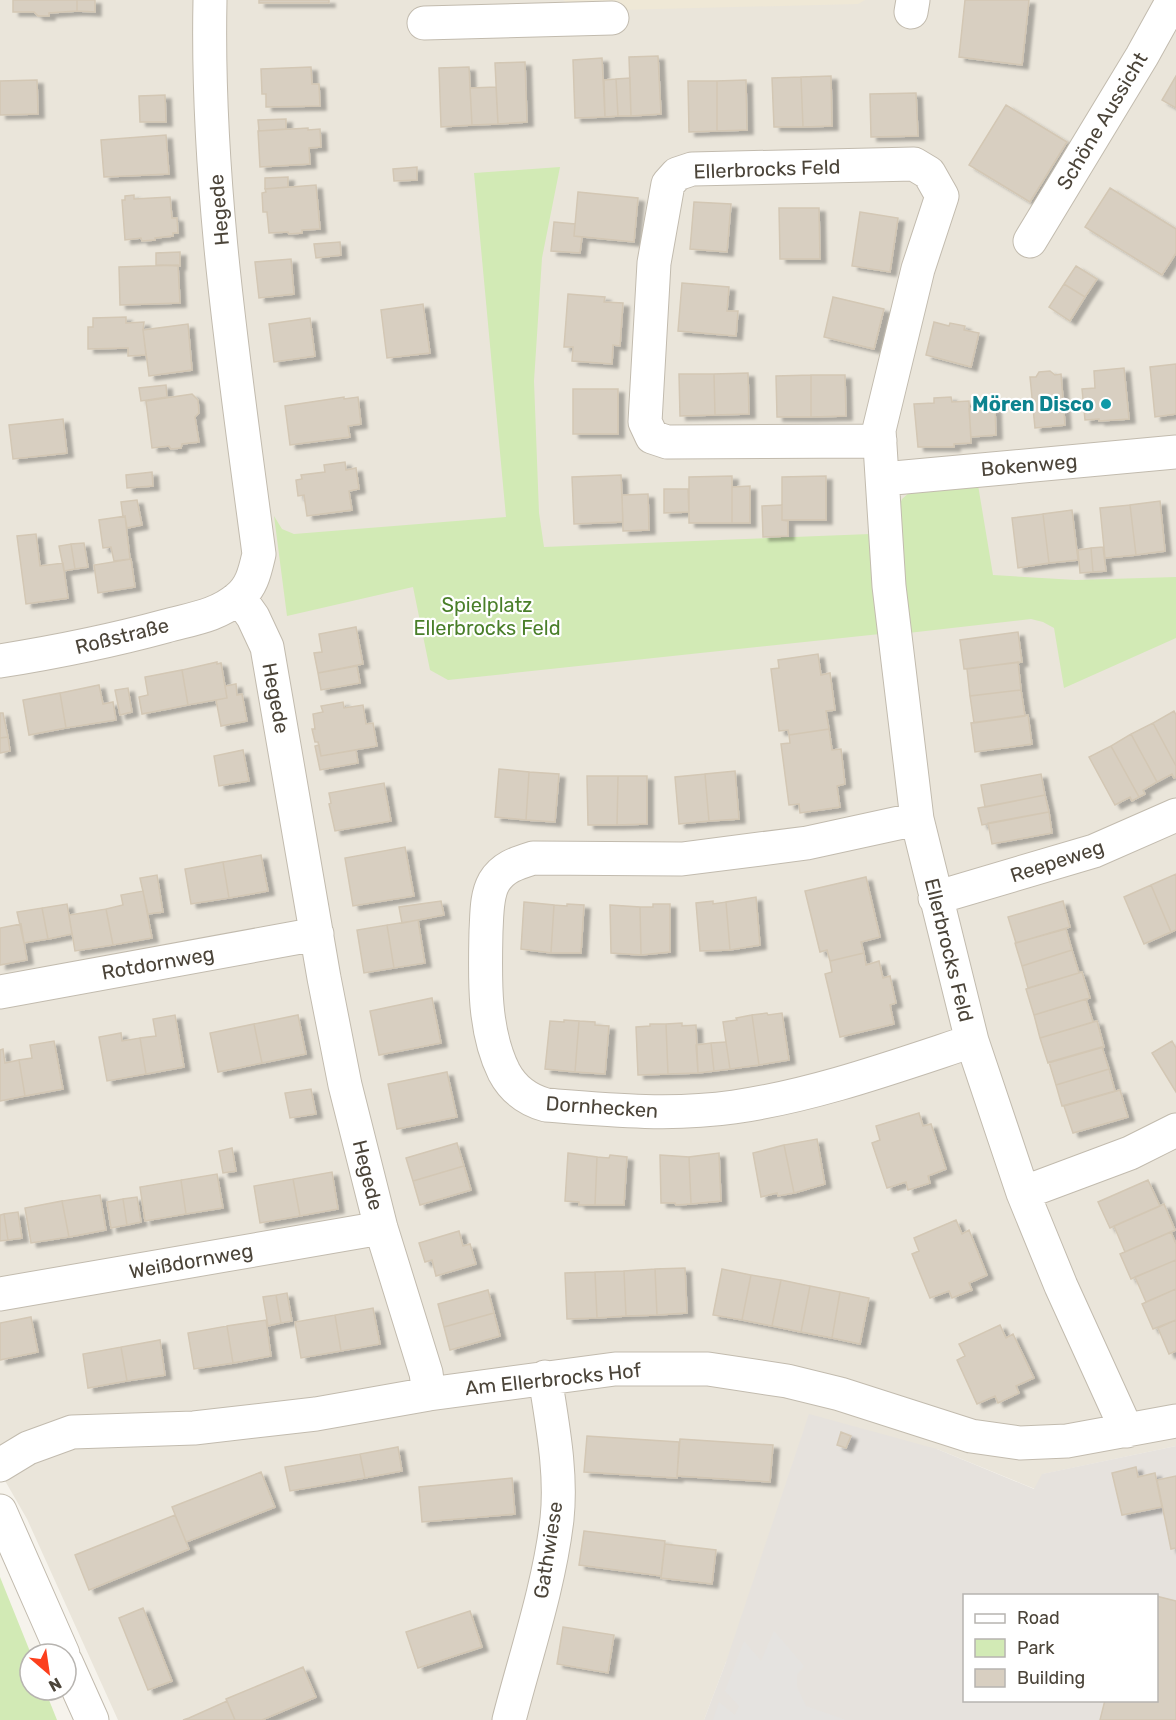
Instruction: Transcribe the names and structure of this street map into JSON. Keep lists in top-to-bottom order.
{
  "streets": {
    "street": [
      "Schöne Aussicht",
      "Ellerbrocks Feld",
      "Hegede",
      "Bokenweg",
      "Roßstraße",
      "Reepeweg",
      "Rotdornweg",
      "Dornhecken",
      "Weißdornweg",
      "Am Ellerbrocks Hof",
      "Gathwiese"
    ]
  },
  "crossings": [
    ["Ellerbrocks Feld", "Bokenweg"],
    ["Ellerbrocks Feld", "Reepeweg"],
    ["Ellerbrocks Feld", "Dornhecken"],
    ["Ellerbrocks Feld", "Am Ellerbrocks Hof"],
    ["Hegede", "Roßstraße"],
    ["Hegede", "Rotdornweg"],
    ["Hegede", "Weißdornweg"],
    ["Hegede", "Am Ellerbrocks Hof"],
    ["Am Ellerbrocks Hof", "Gathwiese"]
  ],
  "parks": ["Spielplatz Ellerbrocks Feld"],
  "places": ["Mören Disco"],
  "legend": ["Road", "Park", "Building"],
  "north": "bottom right"
}
